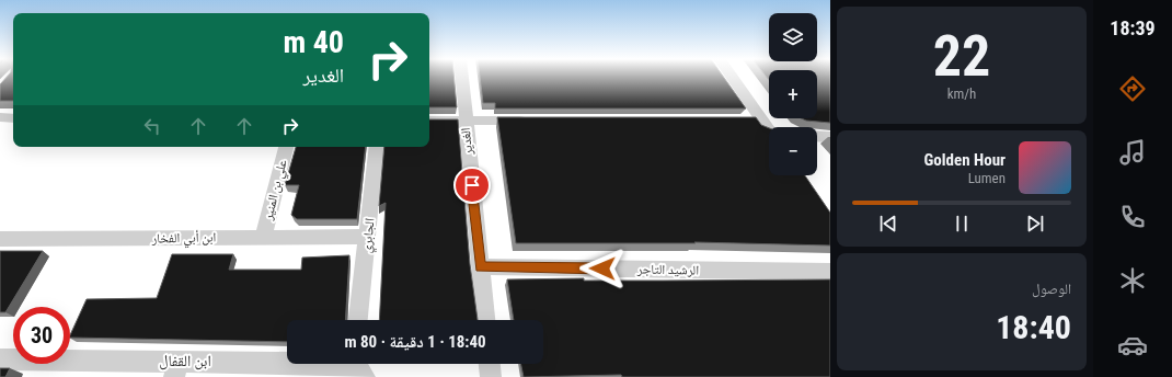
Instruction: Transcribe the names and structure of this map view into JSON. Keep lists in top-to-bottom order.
{
  "streets": {
    "street": [
      "الغدير",
      "علي بن المنير",
      "الجابري",
      "ابن أبي الفخار",
      "الرشيد التاجر",
      "ابن القفال"
    ]
  },
  "crossings": [
    ["الغدير", "الرشيد التاجر"],
    ["علي بن المنير", "ابن أبي الفخار"],
    ["الجابري", "ابن أبي الفخار"]
  ],
  "page": {
    "tabs": "18:39",
    "tile": [
      ["22", "km/h"],
      ["الوصول", "18:40"]
    ],
    "map_buttons": ["+", "−"],
    "turn": ["40 m", "الغدير"],
    "song": ["Golden Hour", "Lumen"],
    "limit": "30",
    "trip": "18:40 · 1 دقيقة · 80 m"
  }
}
